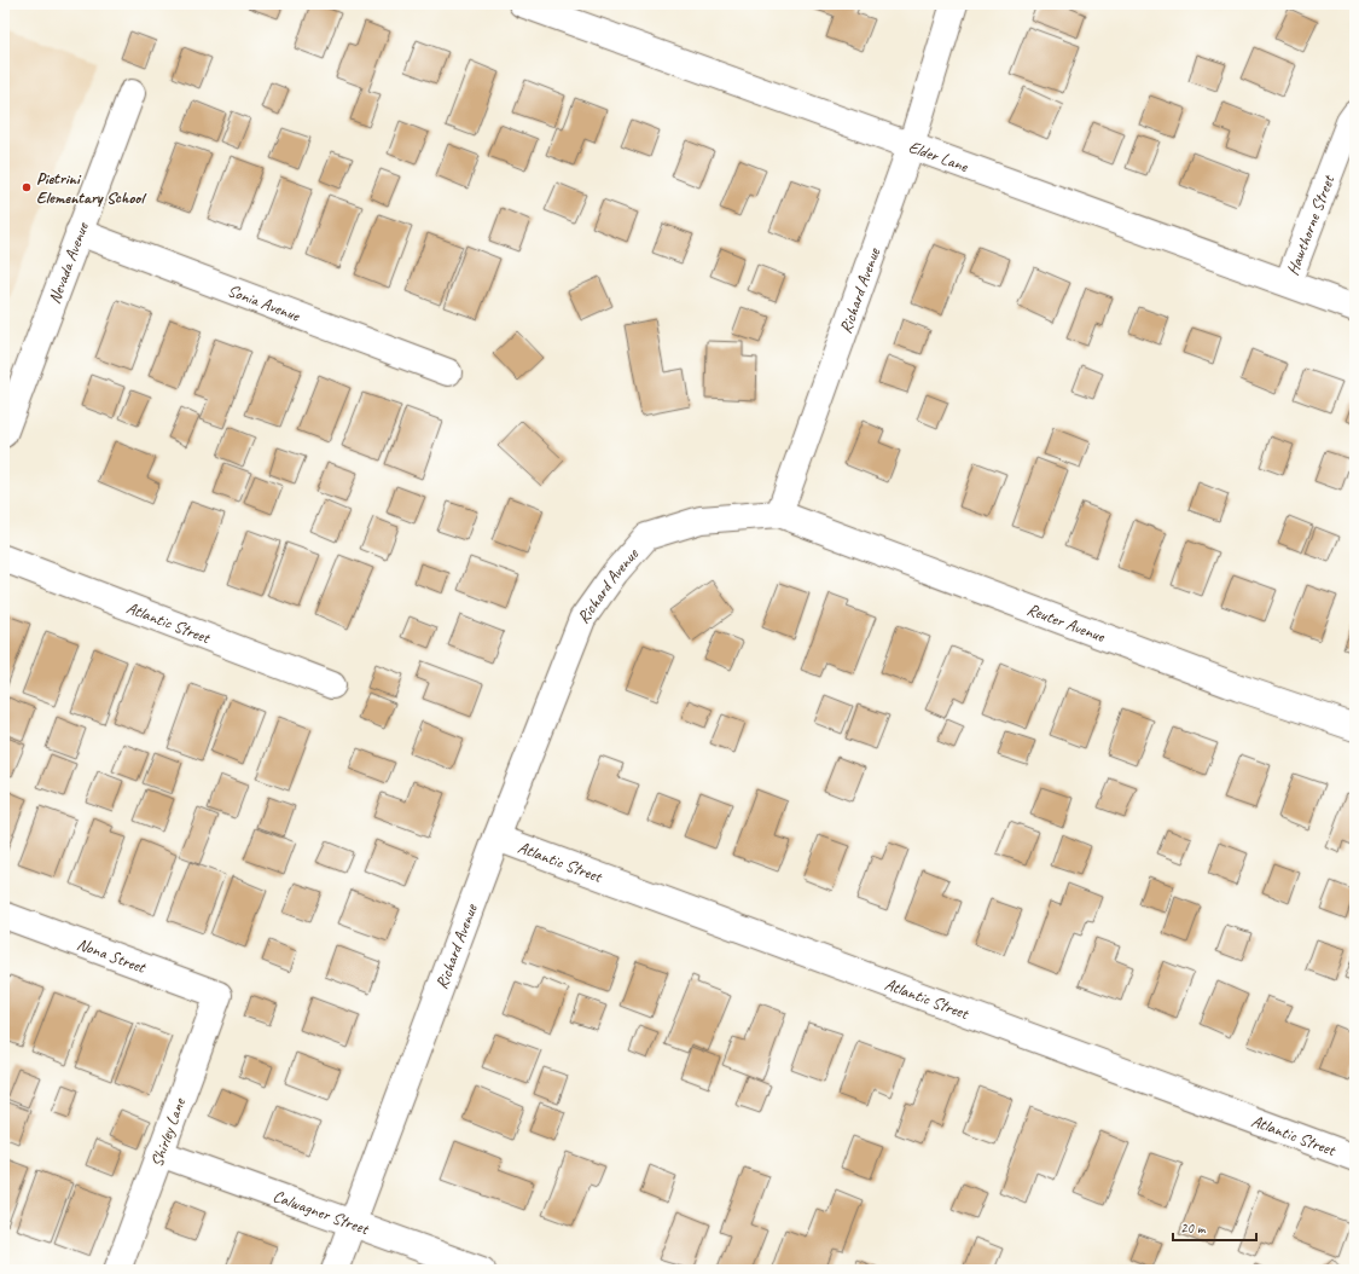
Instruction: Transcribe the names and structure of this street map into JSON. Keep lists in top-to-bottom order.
{
  "streets": {
    "street": [
      "Elder Lane",
      "Hawthorne Street",
      "Nevada Avenue",
      "Richard Avenue",
      "Sonia Avenue",
      "Atlantic Street",
      "Reuter Avenue",
      "Nona Street",
      "Shirley Lane",
      "Calwagner Street"
    ]
  },
  "crossings": [
    ["Elder Lane", "Hawthorne Street"],
    ["Elder Lane", "Richard Avenue"],
    ["Nevada Avenue", "Sonia Avenue"],
    ["Richard Avenue", "Atlantic Street"],
    ["Richard Avenue", "Reuter Avenue"],
    ["Richard Avenue", "Calwagner Street"],
    ["Nona Street", "Shirley Lane"],
    ["Shirley Lane", "Calwagner Street"]
  ],
  "places": ["Pietrini Elementary School"],
  "scale_bar": "20 m"
}
